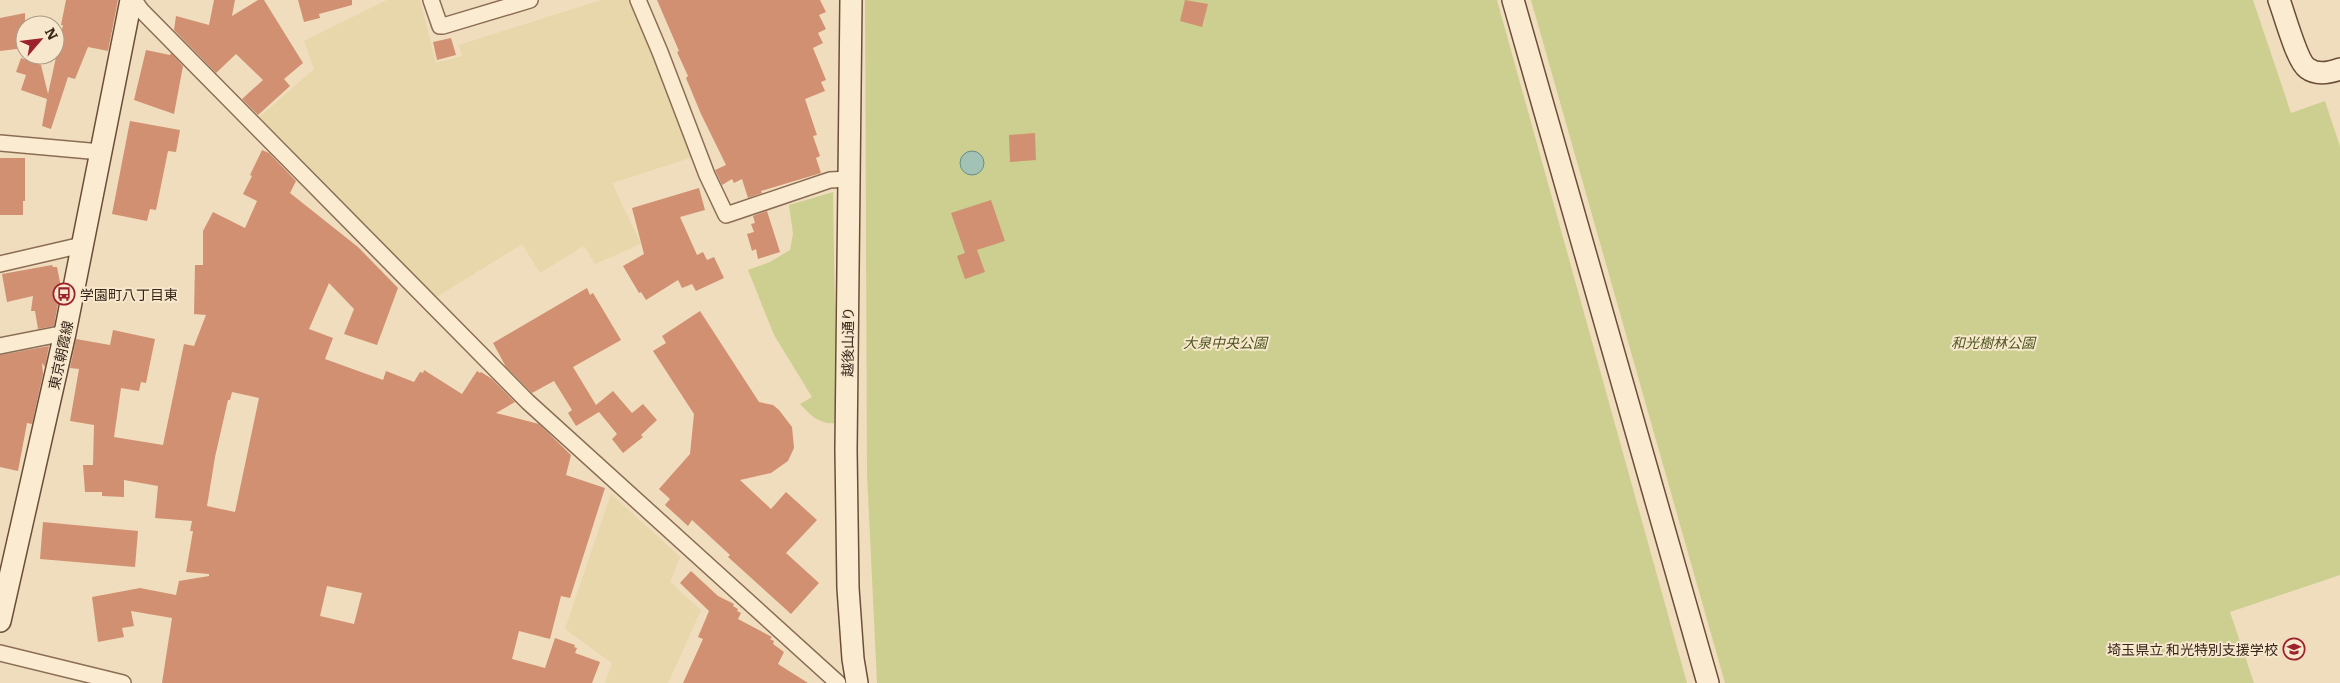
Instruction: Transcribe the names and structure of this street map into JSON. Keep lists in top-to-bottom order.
{
  "streets": {
    "street": ["越後山通り", "東京朝霞線"]
  },
  "parks": ["大泉中央公園", "和光樹林公園"],
  "places": {
    "bus stop": ["学園町八丁目東"],
    "school or university": ["埼玉県立 和光特別支援学校"]
  },
  "north": "top right"
}
